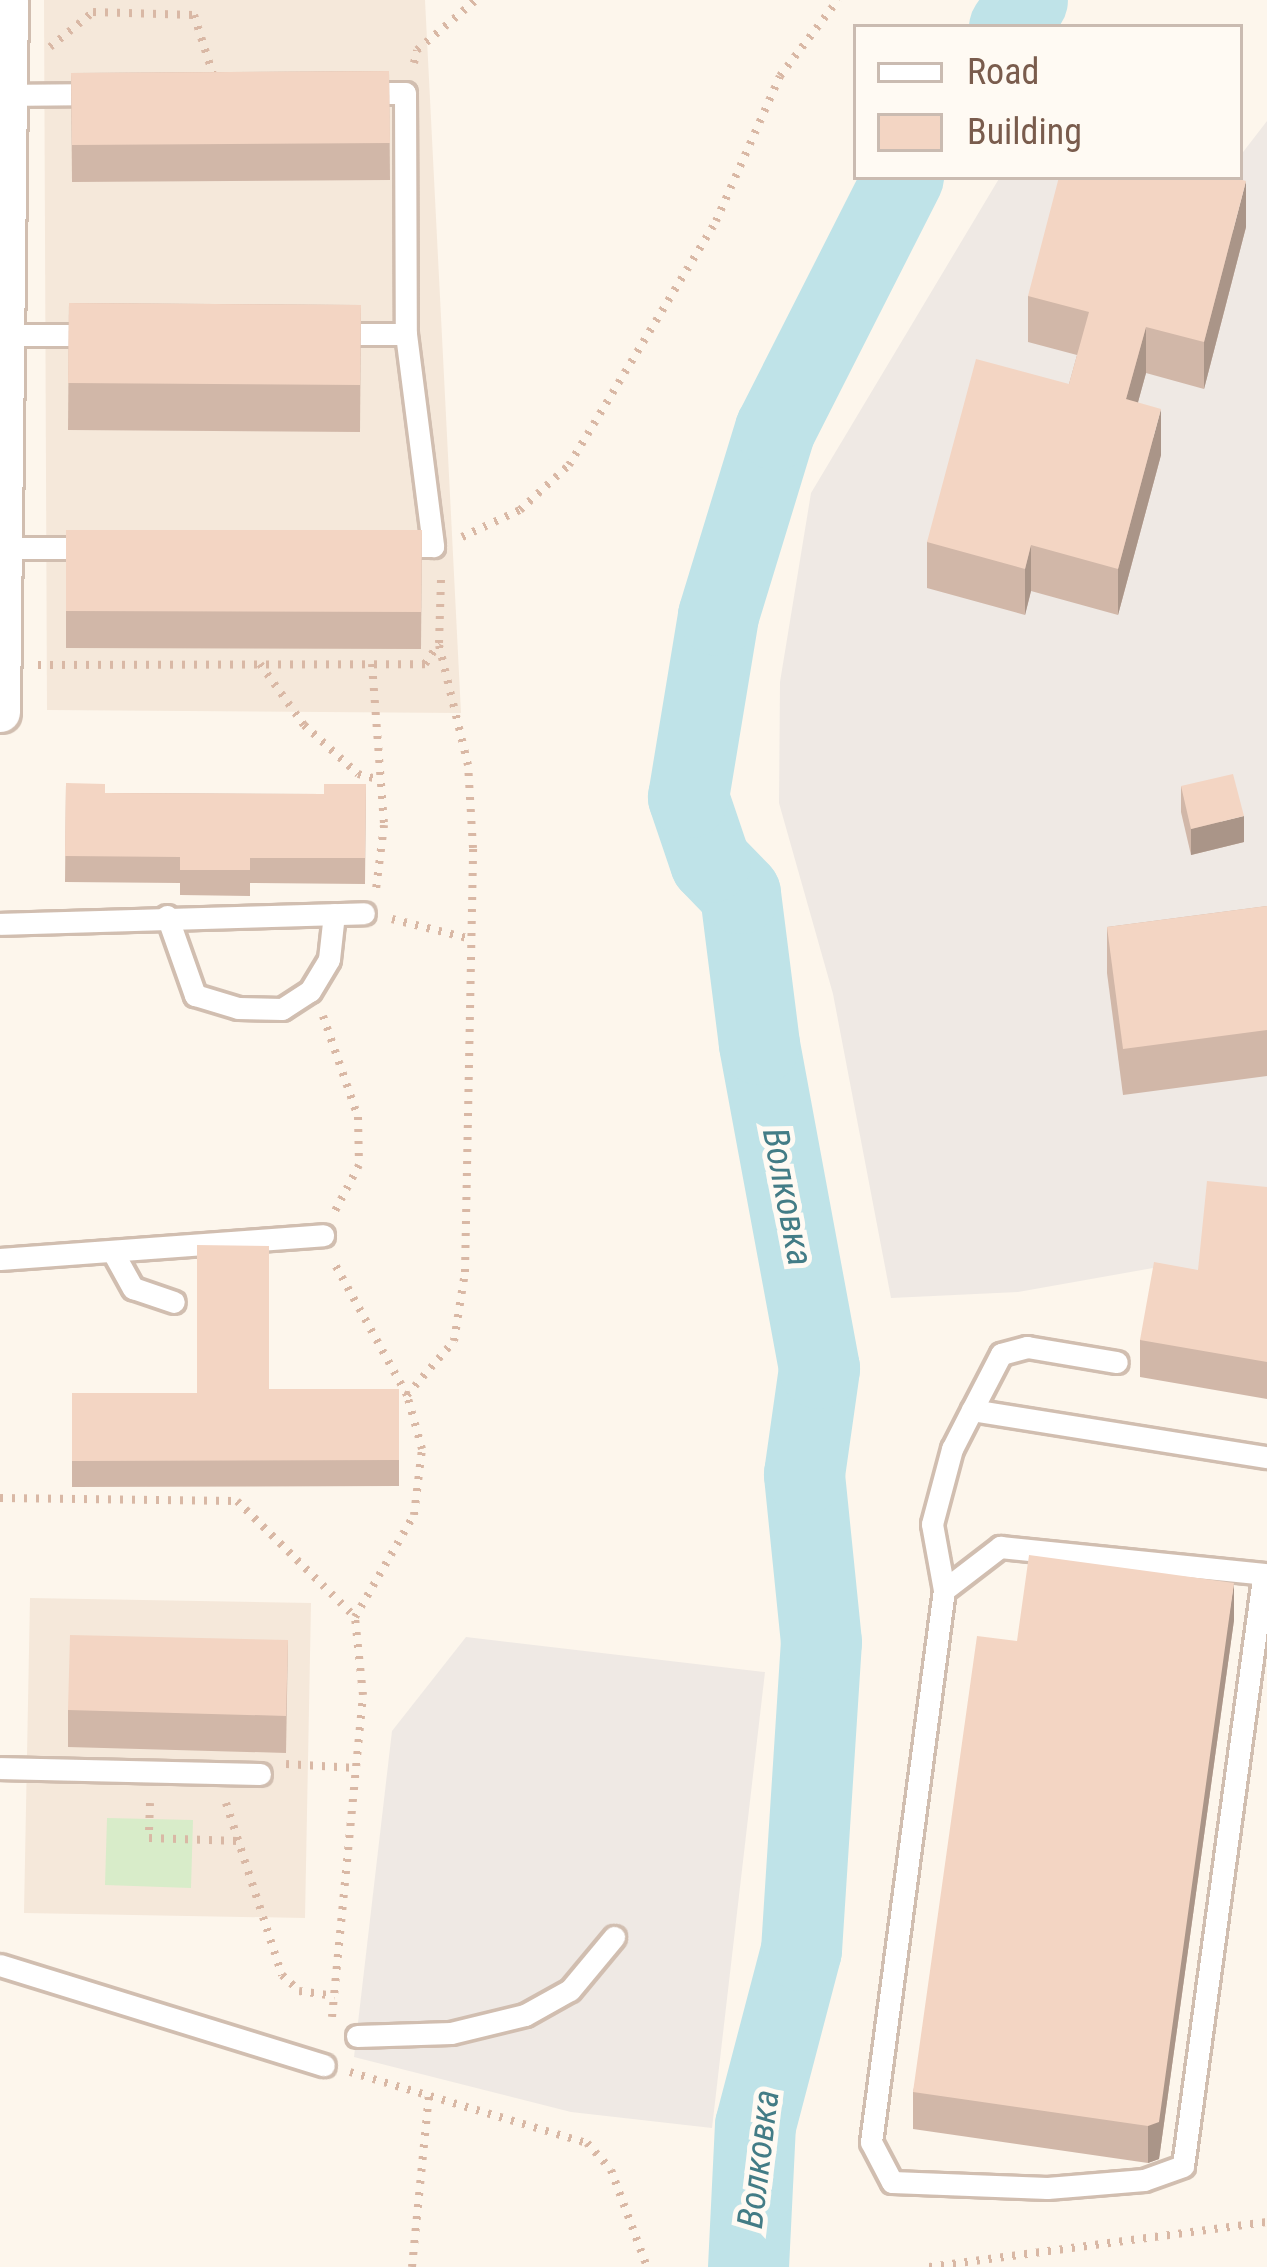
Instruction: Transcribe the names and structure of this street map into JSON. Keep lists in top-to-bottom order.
{
  "water": ["Волковка"],
  "legend": ["Road", "Building"]
}
